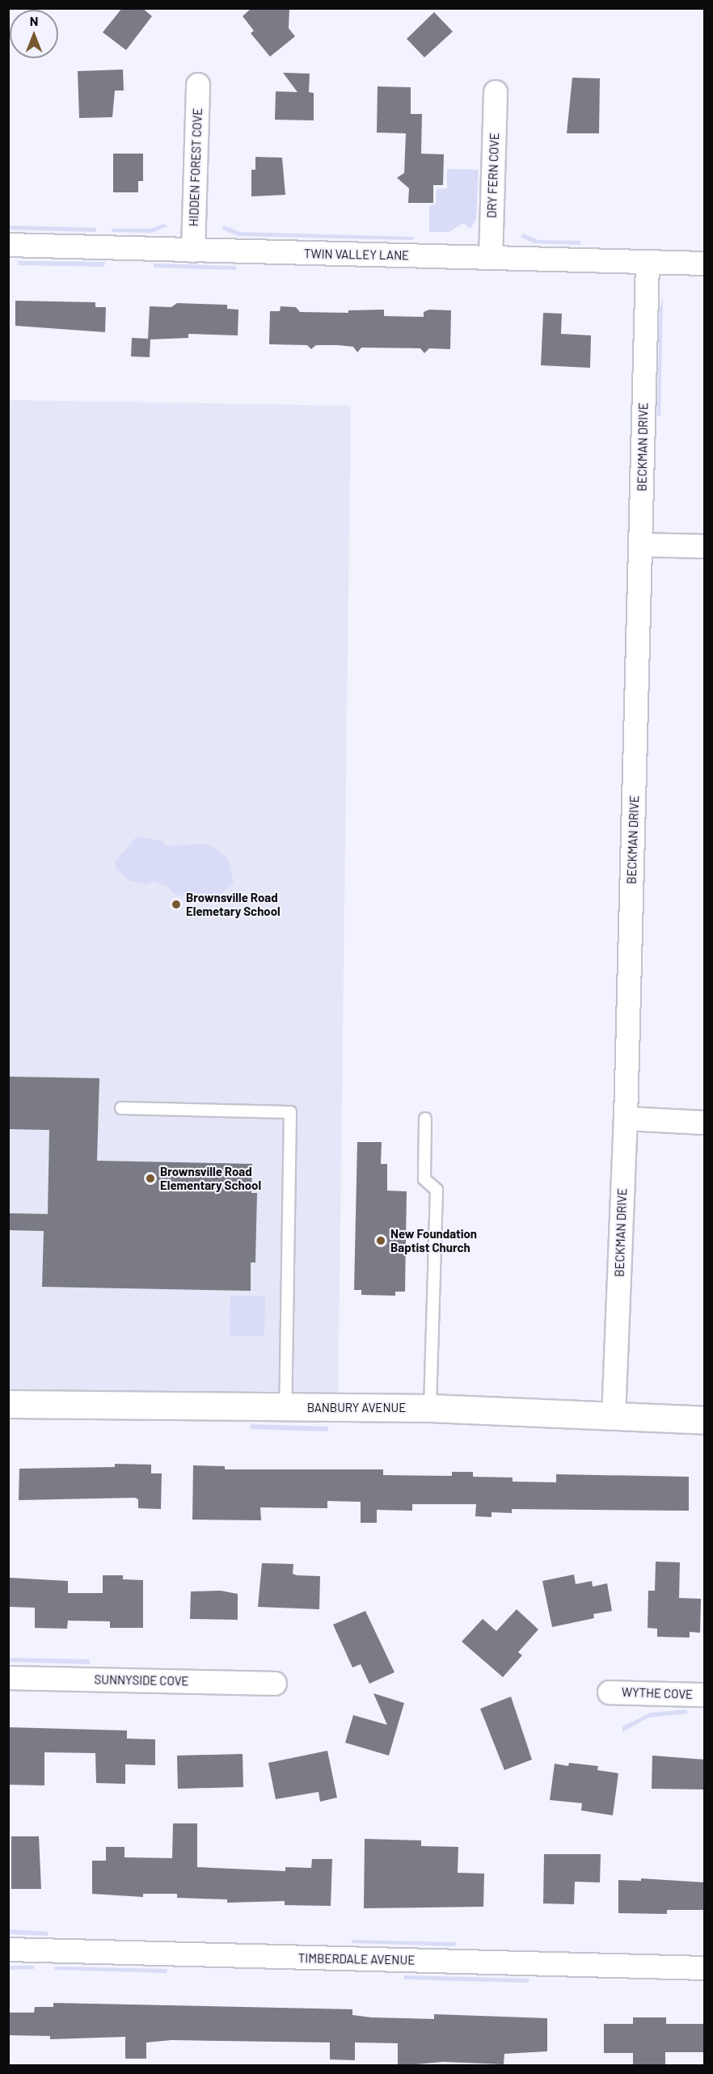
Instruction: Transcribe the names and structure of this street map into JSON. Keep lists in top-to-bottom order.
{
  "streets": {
    "street": [
      "HIDDEN FOREST COVE",
      "DRY FERN COVE",
      "TWIN VALLEY LANE",
      "BECKMAN DRIVE",
      "BANBURY AVENUE",
      "SUNNYSIDE COVE",
      "WYTHE COVE",
      "TIMBERDALE AVENUE"
    ]
  },
  "crossings": [
    ["HIDDEN FOREST COVE", "TWIN VALLEY LANE"],
    ["DRY FERN COVE", "TWIN VALLEY LANE"],
    ["TWIN VALLEY LANE", "BECKMAN DRIVE"],
    ["BECKMAN DRIVE", "BANBURY AVENUE"]
  ],
  "places": ["Brownsville Road Elemetary School", "Brownsville Road Elementary School", "New Foundation Baptist Church"],
  "north": "top"
}
